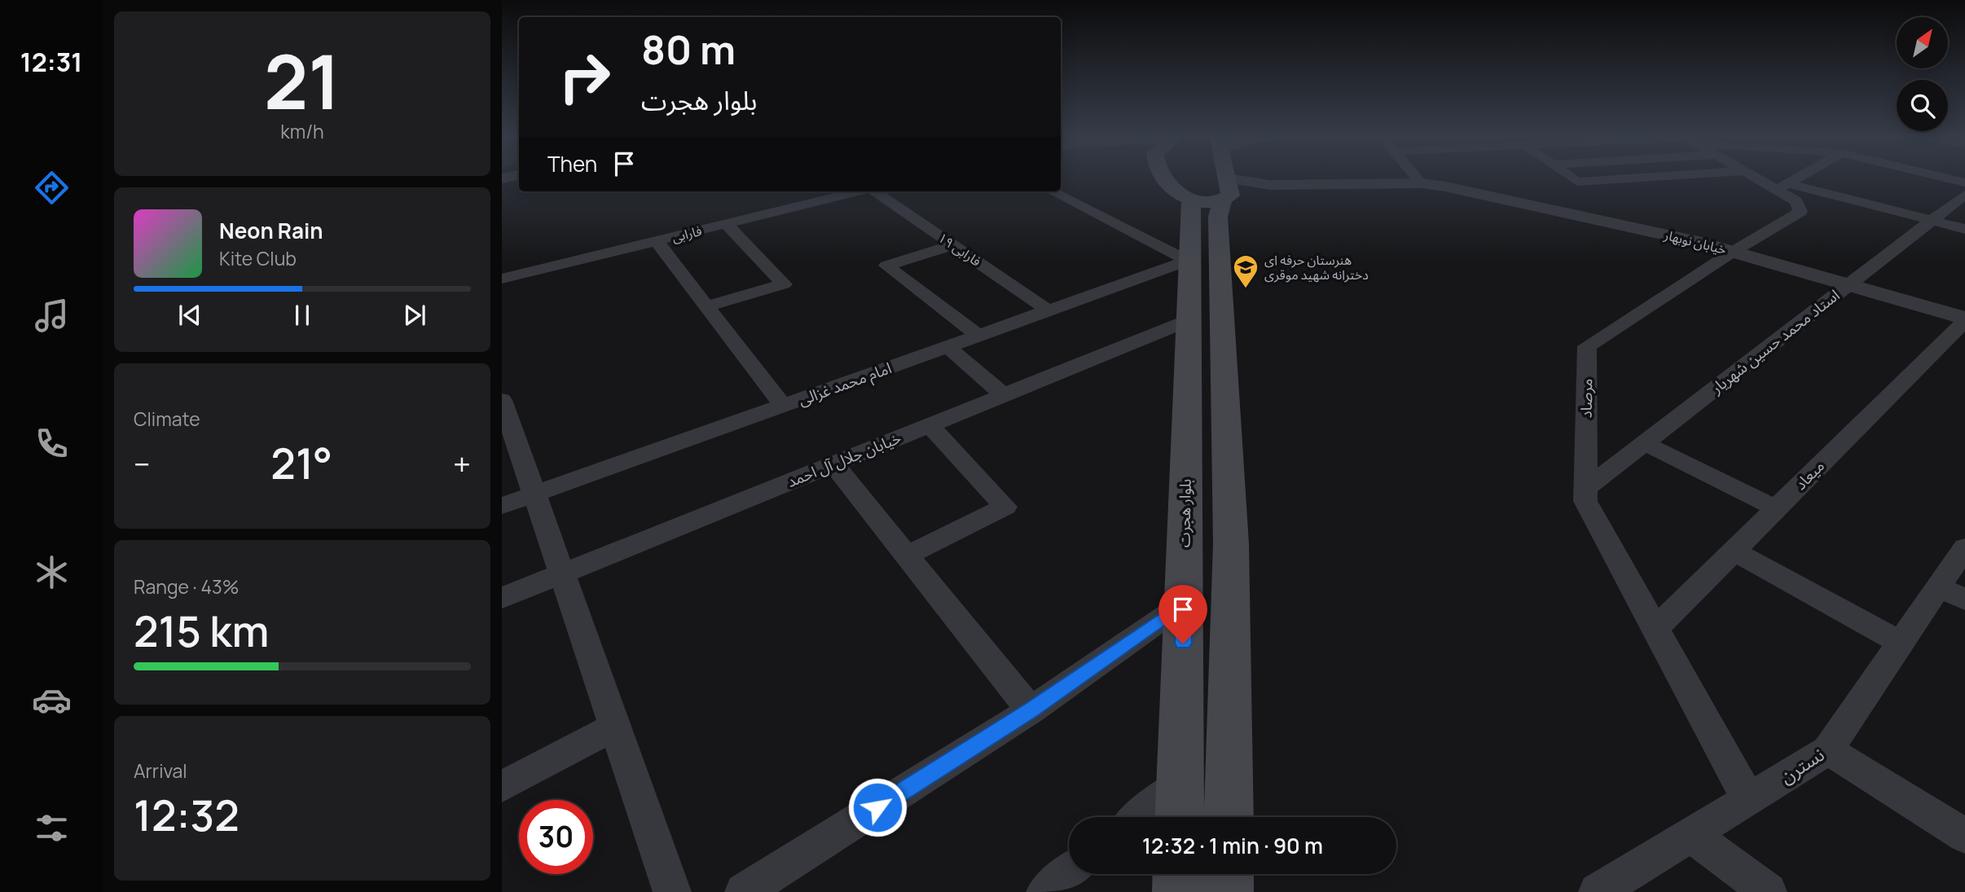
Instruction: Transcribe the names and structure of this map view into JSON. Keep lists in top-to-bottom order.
{
  "streets": {
    "main road": ["بلوار هجرت"],
    "street": [
      "فارابی",
      "خیابان نوبهار",
      "فارابی ۱۹",
      "استاد محمد حسین شهریار",
      "امام محمد غزالی",
      "مرصاد",
      "خیابان جلال آل احمد",
      "میعاد",
      "نسترن"
    ]
  },
  "crossings": [
    ["خیابان نوبهار", "استاد محمد حسین شهریار"],
    ["خیابان نوبهار", "مرصاد"],
    ["خیابان نوبهار", "میعاد"],
    ["خیابان نوبهار", "بلوار هجرت"],
    ["فارابی ۱۹", "امام محمد غزالی"],
    ["استاد محمد حسین شهریار", "مرصاد"],
    ["امام محمد غزالی", "بلوار هجرت"],
    ["مرصاد", "میعاد"],
    ["مرصاد", "نسترن"],
    ["خیابان جلال آل احمد", "بلوار هجرت"]
  ],
  "places": {
    "school or university": ["هنرستان حرفه ای دخترانه شهید موقری"]
  },
  "north": "top right",
  "page": {
    "tabs": "12:31",
    "tile": [
      ["21", "km/h"],
      "Climate",
      ["Range · 43%", "215 km"],
      ["Arrival", "12:32"]
    ],
    "turn": ["80 m", "بلوار هجرت"],
    "then": "Then",
    "song": ["Neon Rain", "Kite Club"],
    "heat": ["−", "21°", "+"],
    "limit": "30",
    "trip": "12:32 · 1 min · 90 m"
  }
}
